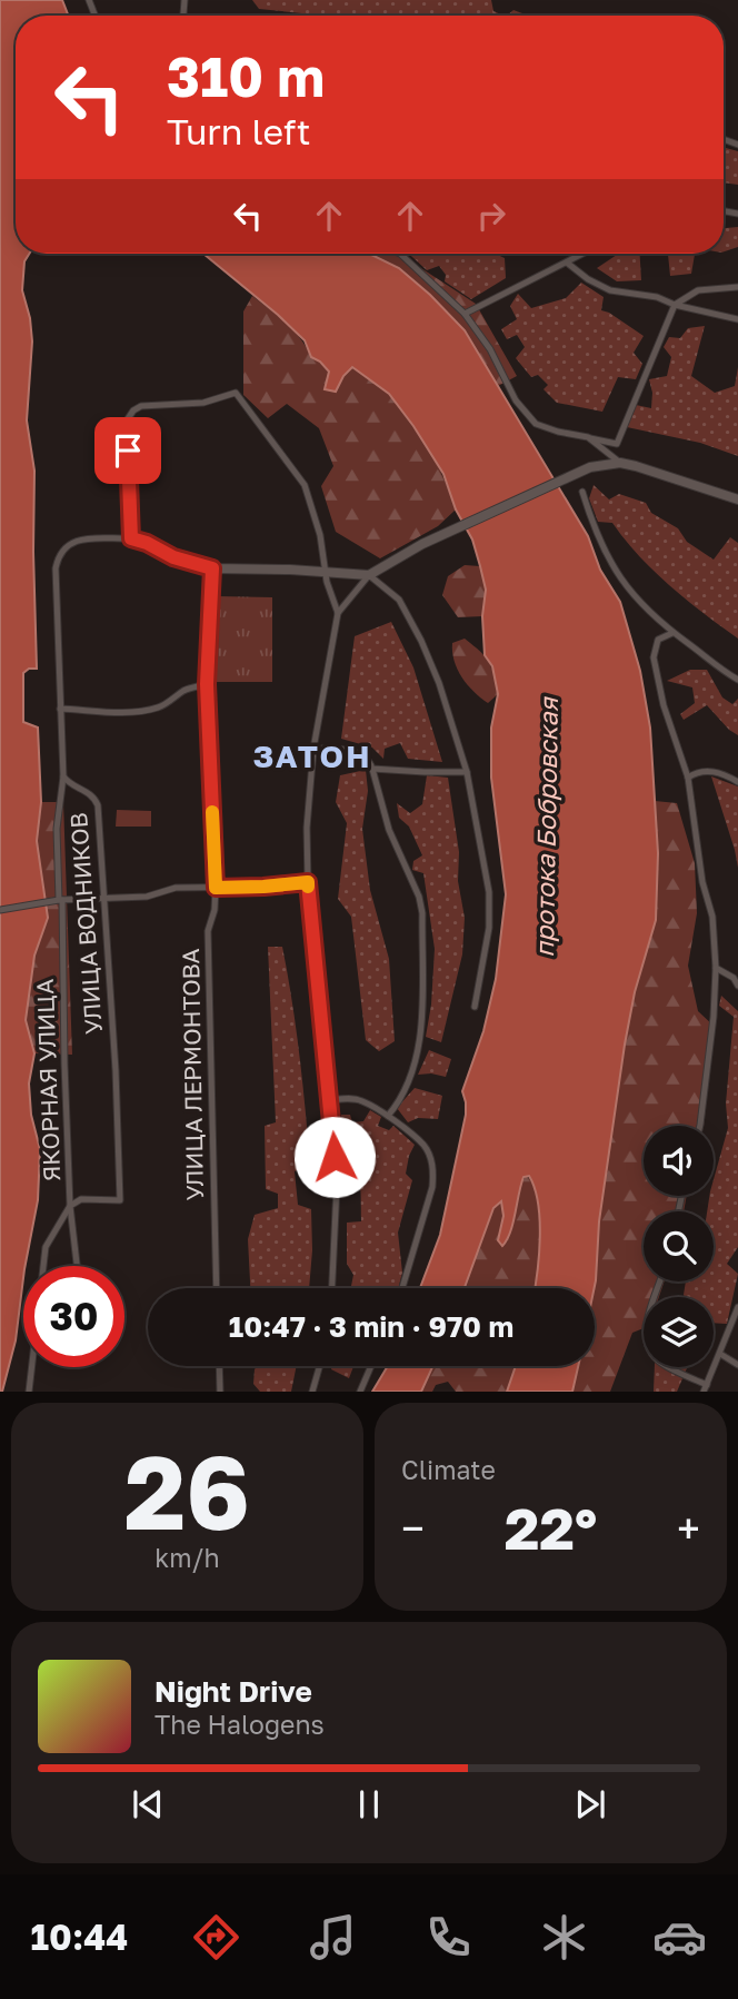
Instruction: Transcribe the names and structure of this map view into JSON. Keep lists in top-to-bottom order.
{
  "streets": {
    "street": ["УЛИЦА ВОДНИКОВ", "УЛИЦА ЛЕРМОНТОВА", "ЯКОРНАЯ УЛИЦА"]
  },
  "crossings": [
    ["УЛИЦА ВОДНИКОВ", "ЯКОРНАЯ УЛИЦА"]
  ],
  "districts": ["ЗАТОН"],
  "water": ["протока Бобровская"],
  "page": {
    "turn": ["310 m", "Turn left"],
    "limit": "30",
    "trip": "10:47 · 3 min · 970 m",
    "tile": [
      ["26", "km/h"],
      "Climate"
    ],
    "heat": ["−", "22°", "+"],
    "song": ["Night Drive", "The Halogens"],
    "tabs": "10:44"
  }
}
